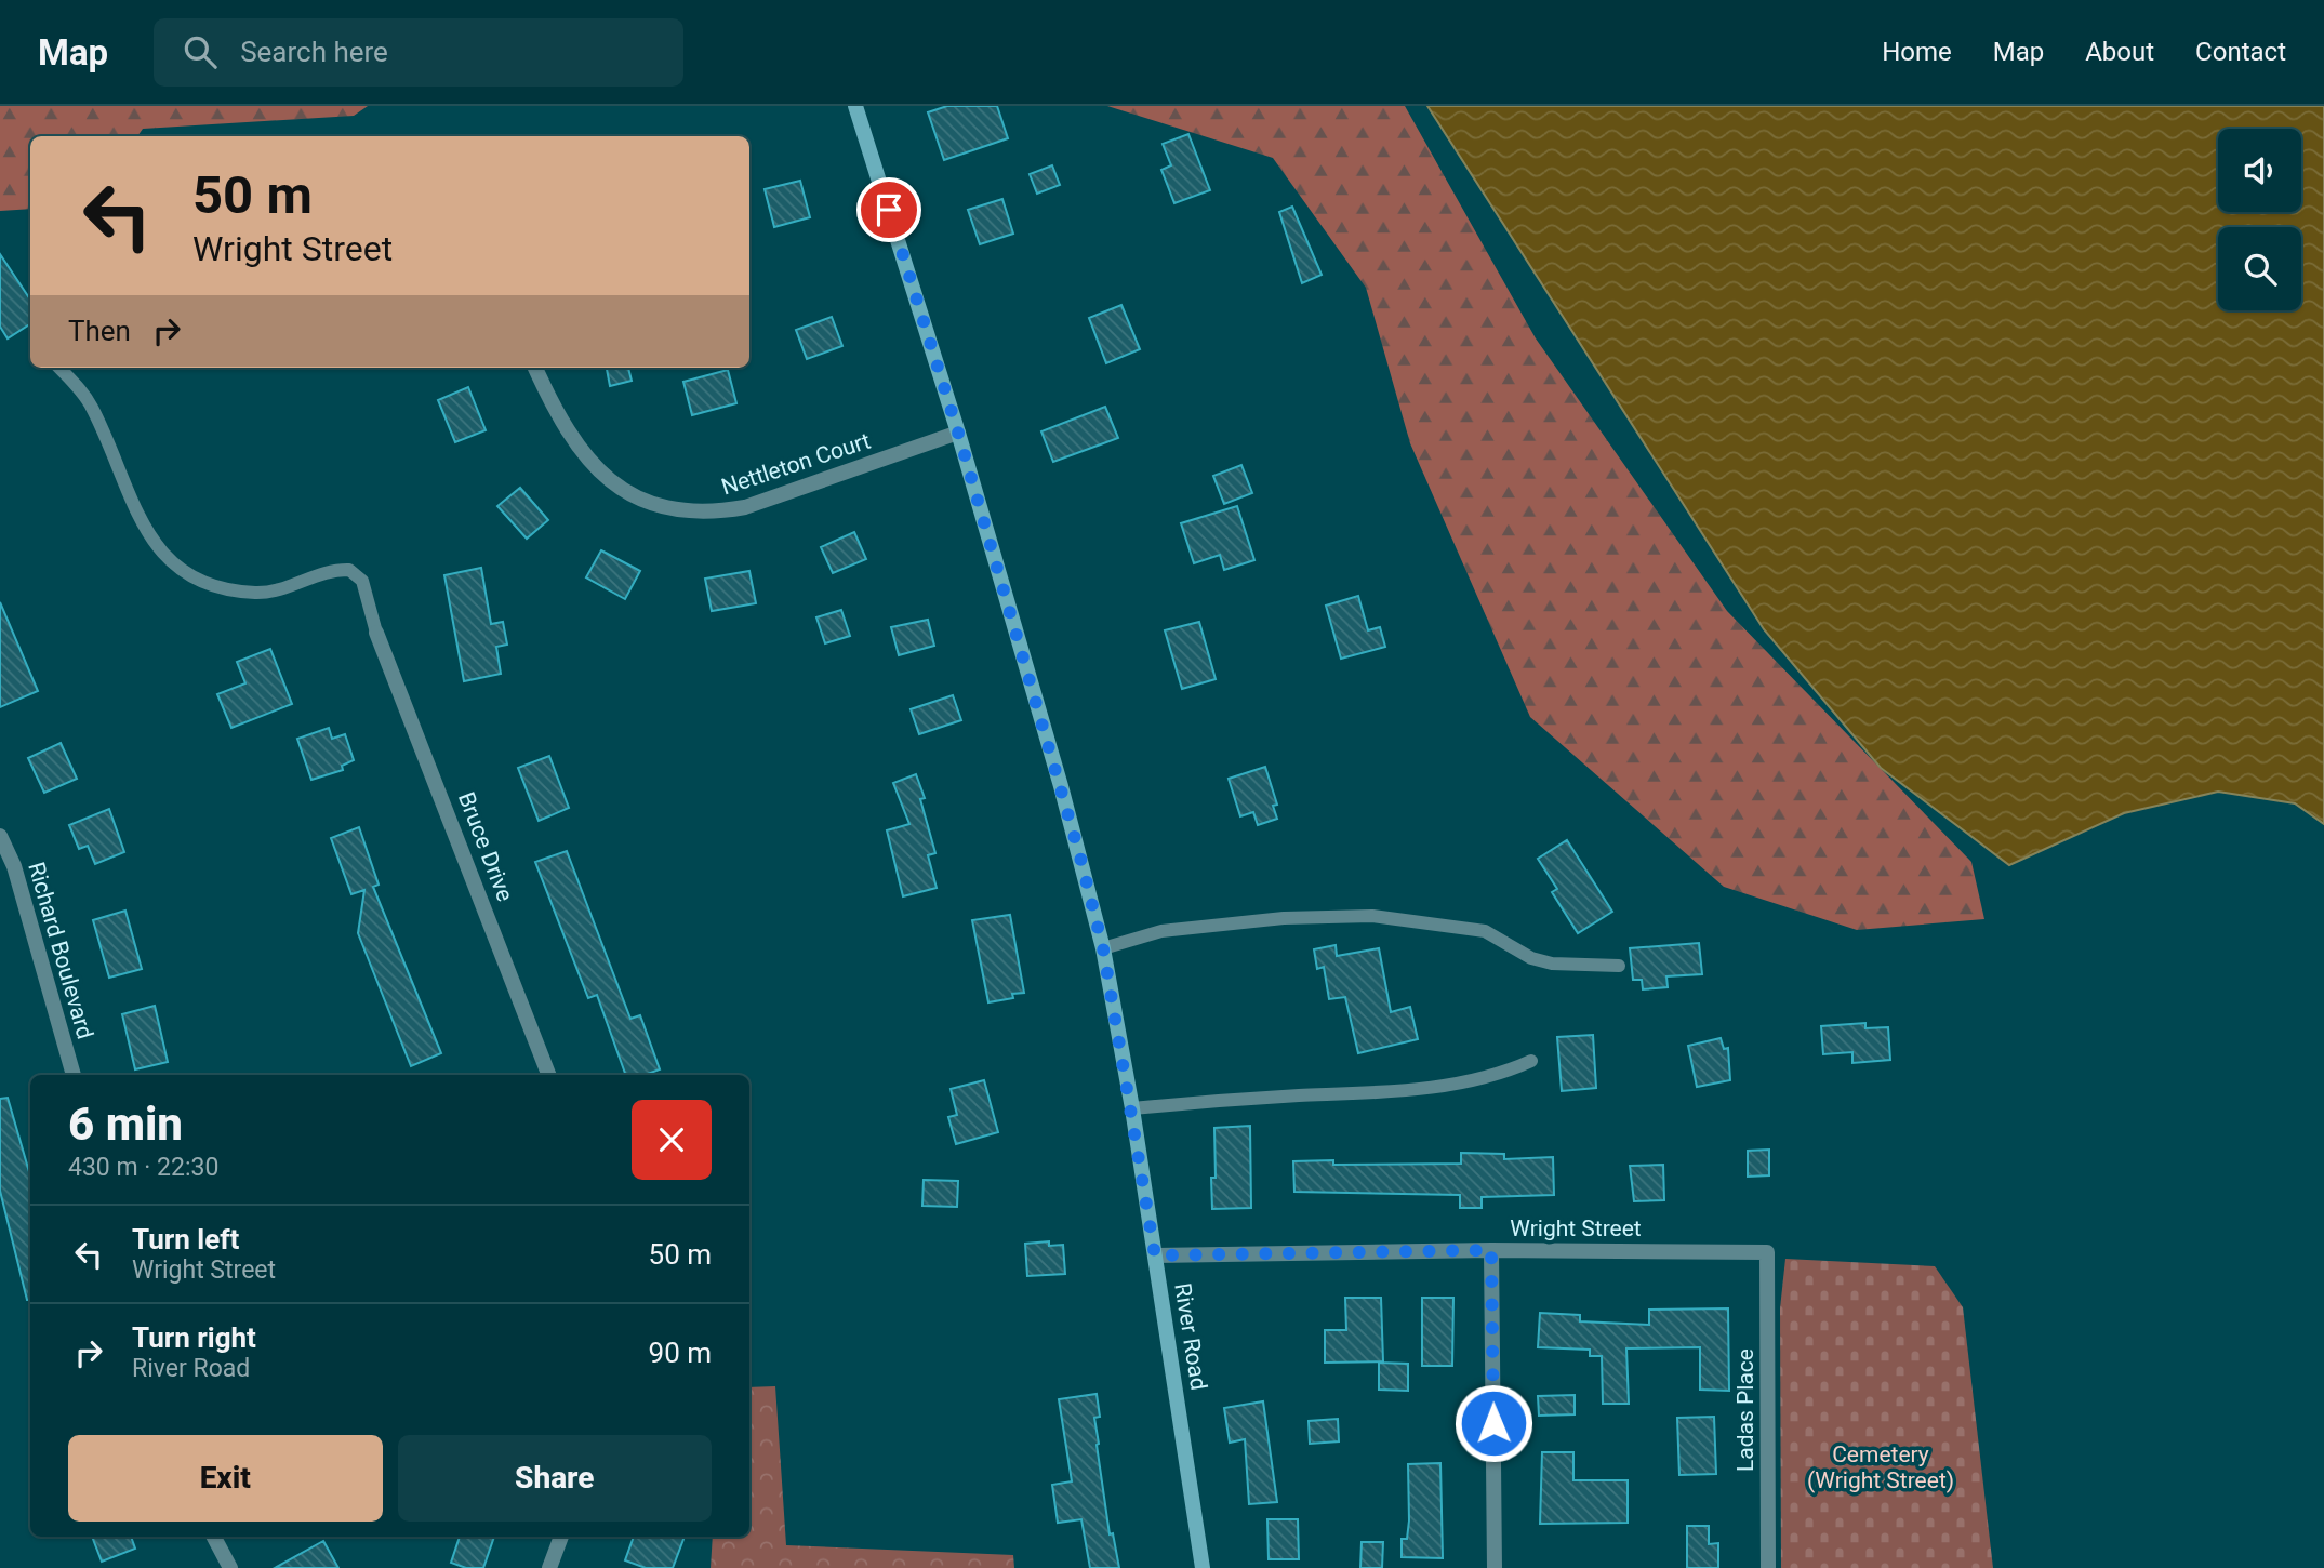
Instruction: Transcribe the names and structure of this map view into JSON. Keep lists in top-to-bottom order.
{
  "streets": {
    "main road": ["River Road"],
    "street": [
      "Nettleton Court",
      "Bruce Drive",
      "Richard Boulevard",
      "Wright Street",
      "Ladas Place"
    ]
  },
  "crossings": [
    ["Nettleton Court", "River Road"],
    ["Wright Street", "River Road"],
    ["Wright Street", "Ladas Place"]
  ],
  "parks": ["Cemetery (Wright Street)"],
  "page": {
    "header": "Map",
    "search": "Search here",
    "nav": [
      "Home",
      "Map",
      "About",
      "Contact"
    ],
    "turn": ["50 m", "Wright Street"],
    "then": "Then",
    "heading": ["6 min", "430 m · 22:30"],
    "list": [
      {
        "name": "Turn left",
        "note": "Wright Street",
        "value": "50 m"
      },
      {
        "name": "Turn right",
        "note": "River Road",
        "value": "90 m"
      }
    ],
    "buttons": ["Exit", "Share"]
  }
}
